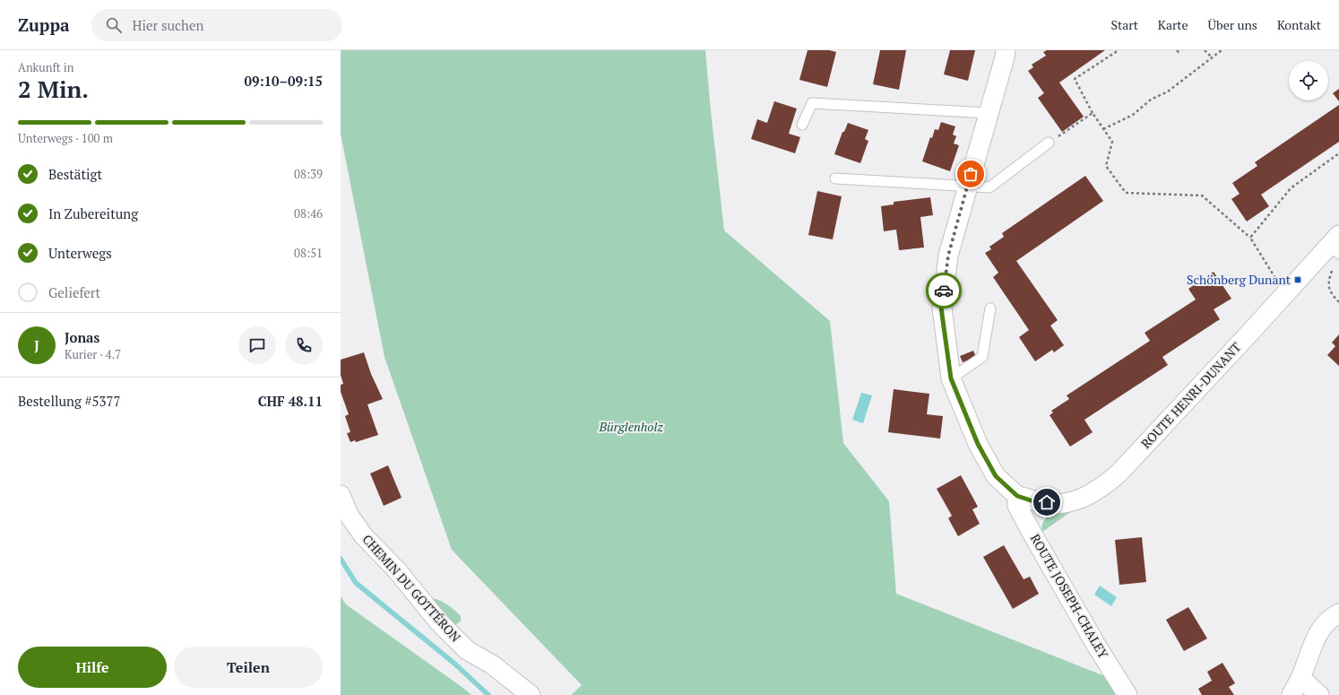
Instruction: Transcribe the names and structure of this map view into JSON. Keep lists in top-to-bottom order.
{
  "streets": {
    "street": ["ROUTE HENRI-DUNANT", "CHEMIN DU GOTTÉRON", "ROUTE JOSEPH-CHALEY"]
  },
  "crossings": [
    ["ROUTE HENRI-DUNANT", "ROUTE JOSEPH-CHALEY"]
  ],
  "parks": ["Bürglenholz"],
  "places": {
    "transit": ["Schönberg Dunant"]
  },
  "page": {
    "header": "Zuppa",
    "search": "Hier suchen",
    "nav": [
      "Start",
      "Karte",
      "Über uns",
      "Kontakt"
    ],
    "heading": ["2 Min.", "Ankunft in", "09:10–09:15"],
    "panel": [
      "Jonas",
      "Kurier · 4.7",
      "Bestellung #5377",
      "CHF 48.11"
    ],
    "bar": "Unterwegs · 100 m",
    "list": [
      ["Bestätigt", "08:39"],
      ["In Zubereitung", "08:46"],
      ["Unterwegs", "08:51"],
      "Geliefert"
    ],
    "round": "J",
    "buttons": ["Hilfe", "Teilen"]
  }
}
